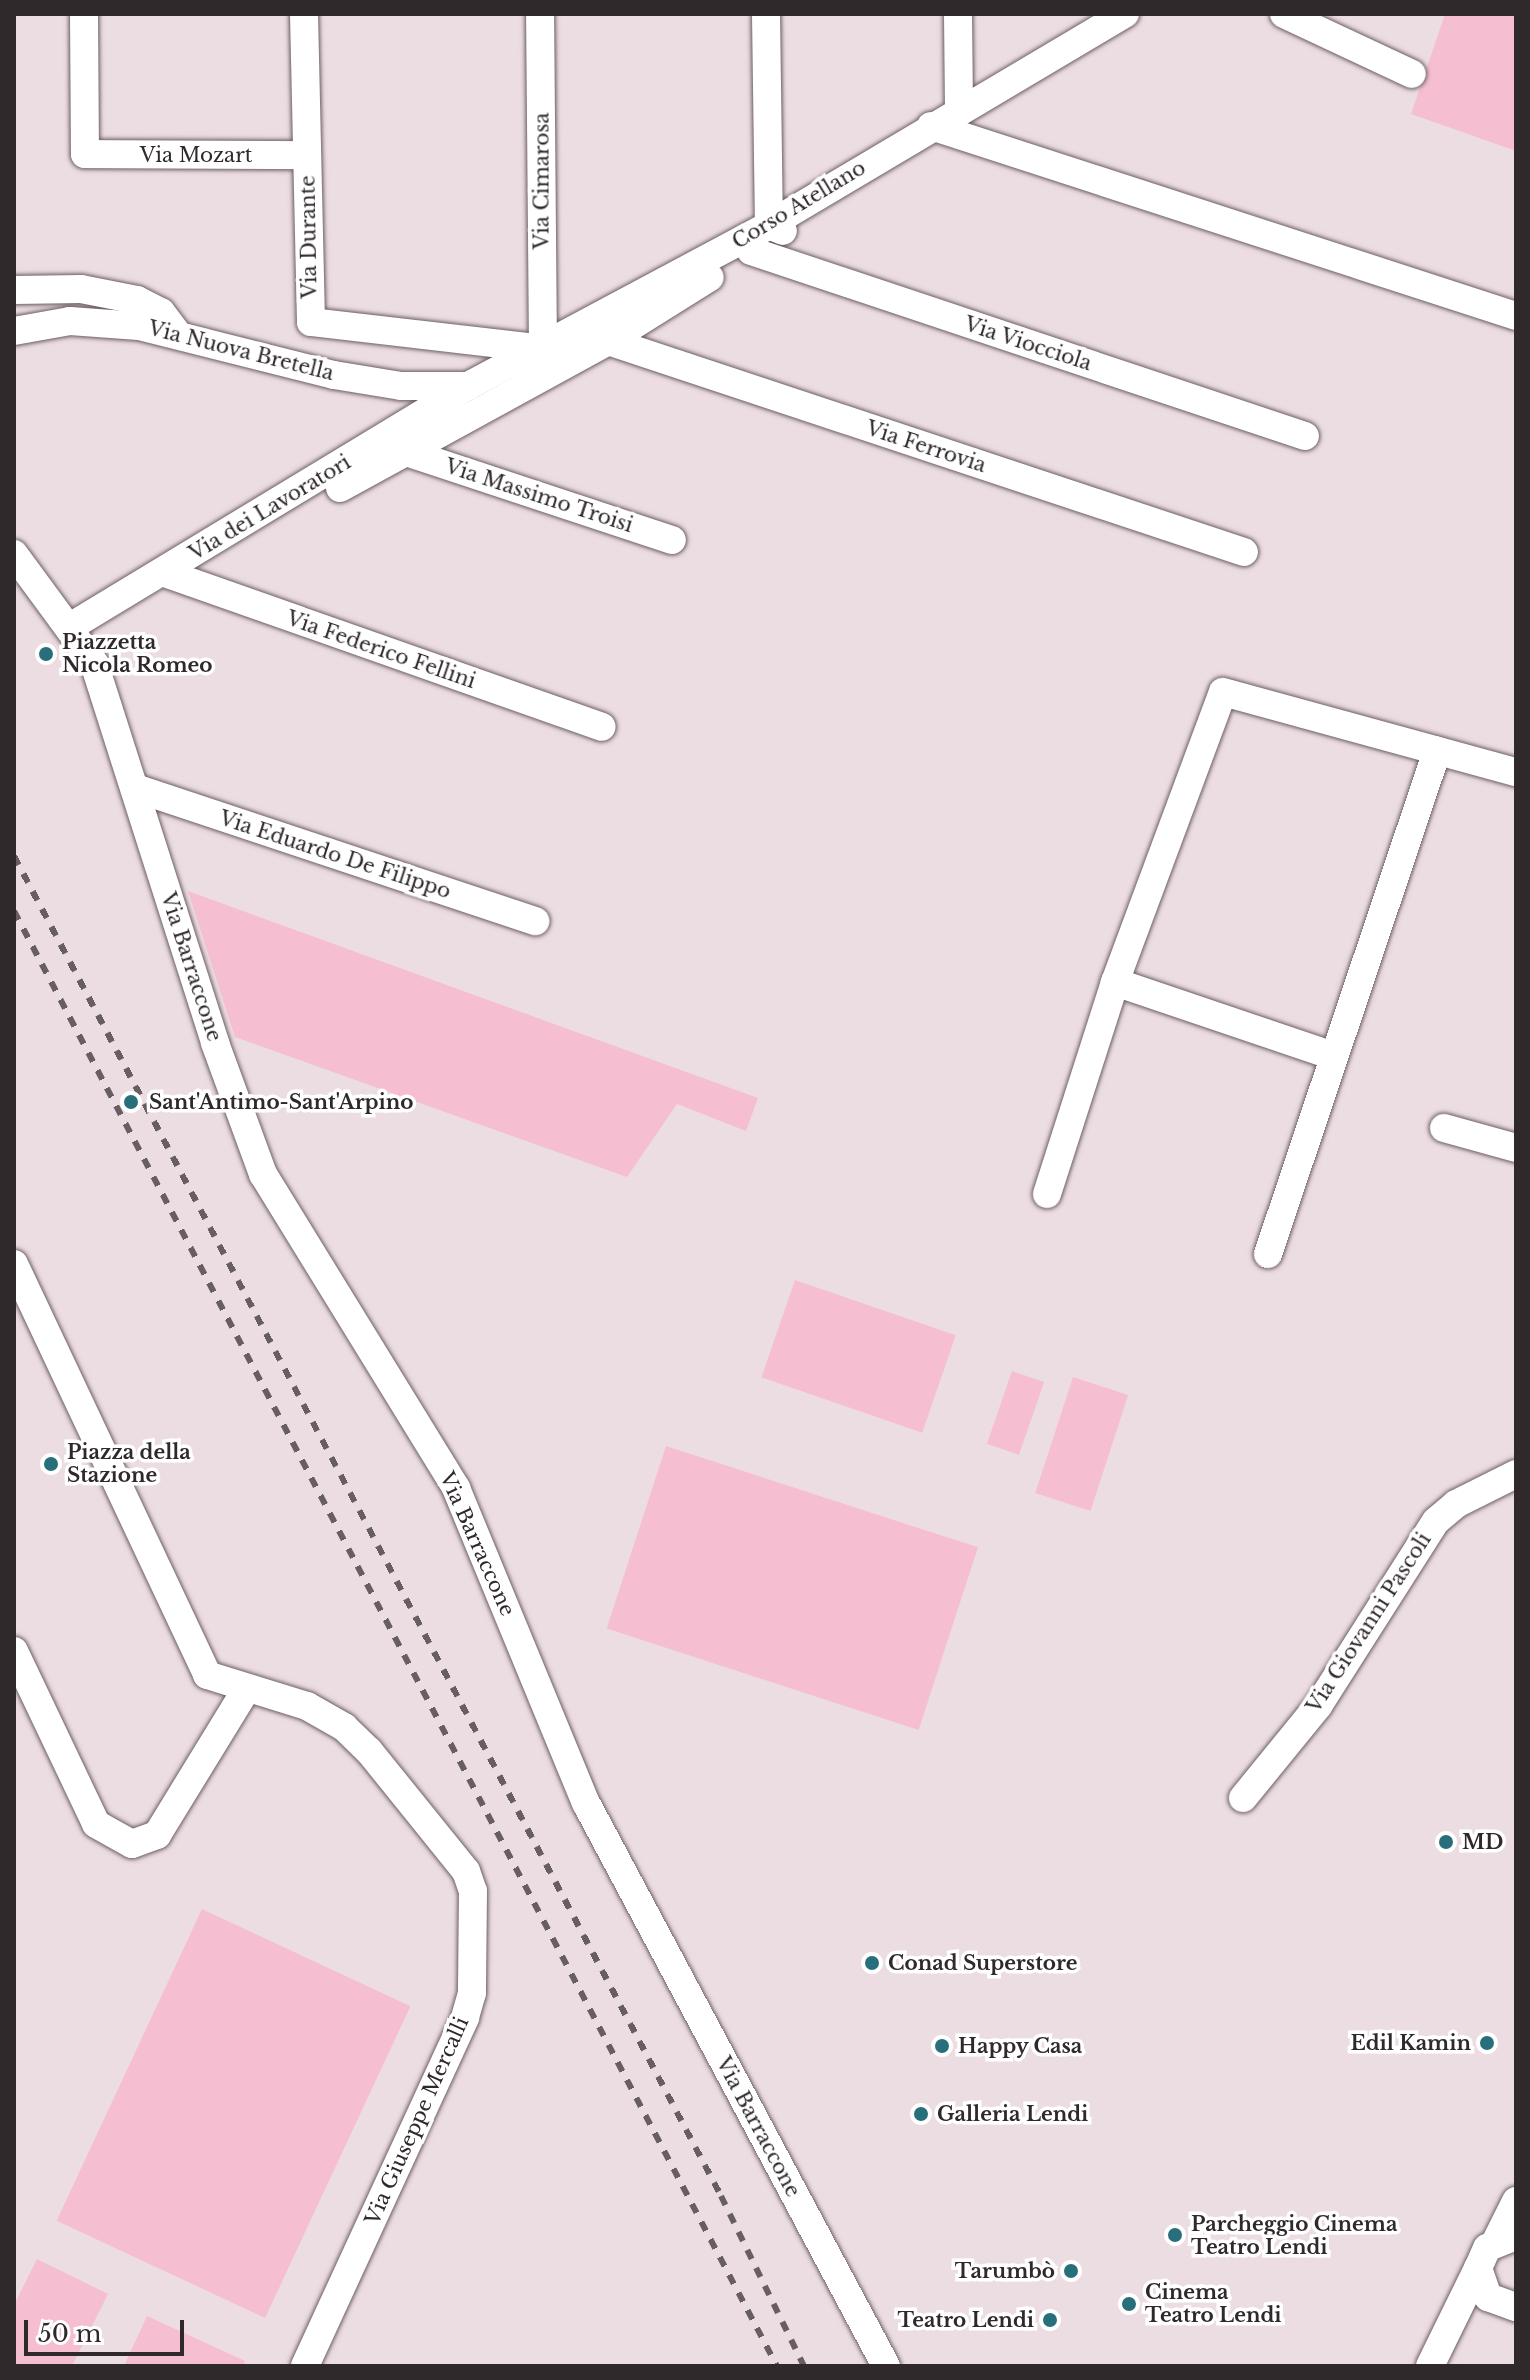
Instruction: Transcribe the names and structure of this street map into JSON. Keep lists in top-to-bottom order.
{
  "streets": {
    "street": [
      "Via Mozart",
      "Via Cimarosa",
      "Corso Atellano",
      "Via Durante",
      "Via Viocciola",
      "Via Nuova Bretella",
      "Via Ferrovia",
      "Via Massimo Troisi",
      "Via dei Lavoratori",
      "Via Federico Fellini",
      "Via Eduardo De Filippo",
      "Via Barraccone",
      "Via Giovanni Pascoli",
      "Via Giuseppe Mercalli"
    ]
  },
  "crossings": [
    ["Via Mozart", "Via Durante"],
    ["Via Cimarosa", "Corso Atellano"],
    ["Via Cimarosa", "Via Durante"],
    ["Corso Atellano", "Via Durante"],
    ["Corso Atellano", "Via Nuova Bretella"],
    ["Corso Atellano", "Via dei Lavoratori"],
    ["Via Nuova Bretella", "Via dei Lavoratori"],
    ["Via dei Lavoratori", "Via Federico Fellini"],
    ["Via dei Lavoratori", "Via Barraccone"],
    ["Via Eduardo De Filippo", "Via Barraccone"]
  ],
  "places": [
    "Piazzetta Nicola Romeo",
    "Sant'Antimo-Sant'Arpino",
    "Piazza della Stazione",
    "MD",
    "Conad Superstore",
    "Edil Kamin",
    "Happy Casa",
    "Galleria Lendi",
    "Parcheggio Cinema Teatro Lendi",
    "Tarumbò",
    "Cinema Teatro Lendi",
    "Teatro Lendi"
  ],
  "scale_bar": "50 m"
}
